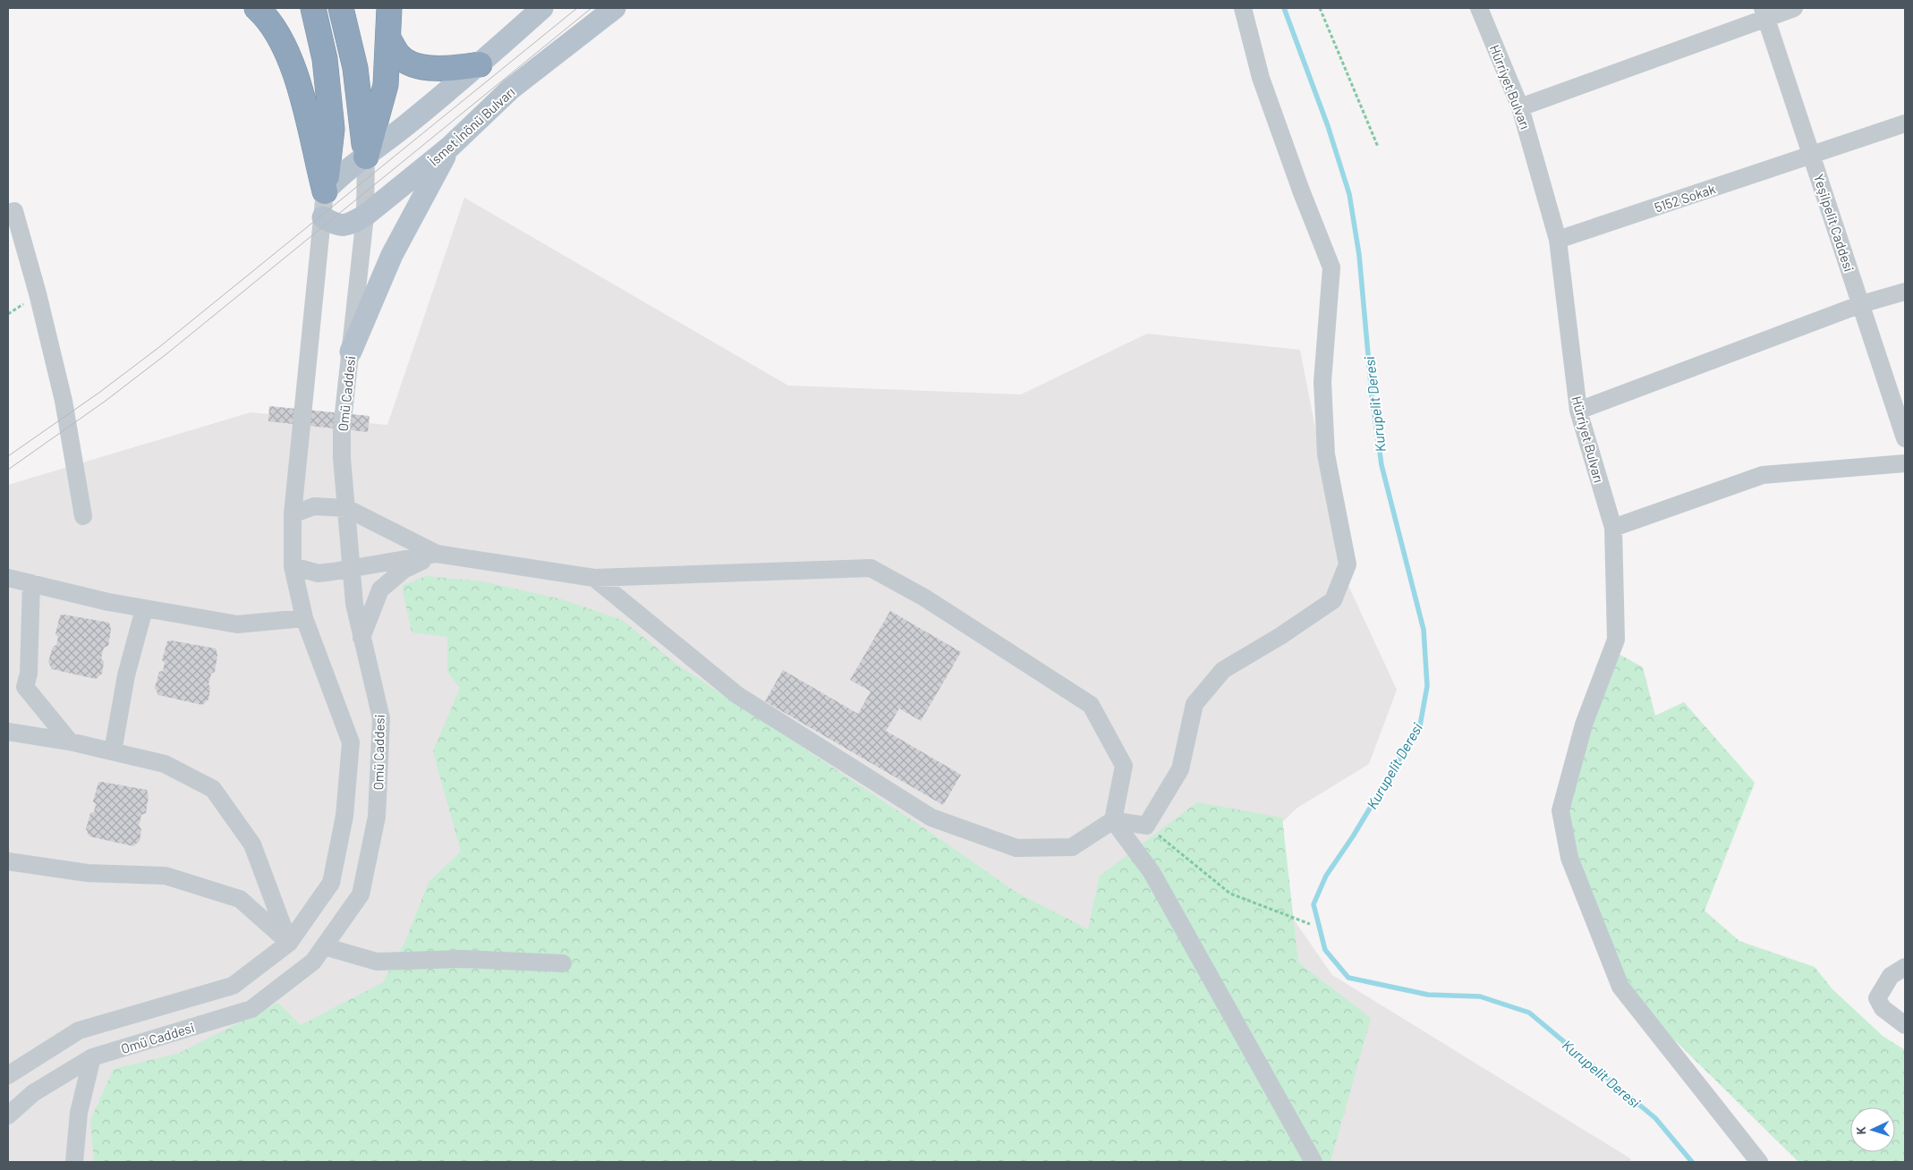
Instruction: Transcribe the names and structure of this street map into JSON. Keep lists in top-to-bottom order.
{
  "streets": {
    "main road": ["İsmet İnönü Bulvarı"],
    "street": [
      "Hürriyet Bulvarı",
      "5152 Sokak",
      "Yeşilpelit Caddesi",
      "Omü Caddesi"
    ]
  },
  "crossings": [
    ["Hürriyet Bulvarı", "5152 Sokak"],
    ["İsmet İnönü Bulvarı", "Omü Caddesi"],
    ["5152 Sokak", "Yeşilpelit Caddesi"]
  ],
  "water": ["Kurupelit Deresi"],
  "north": "left"
}
